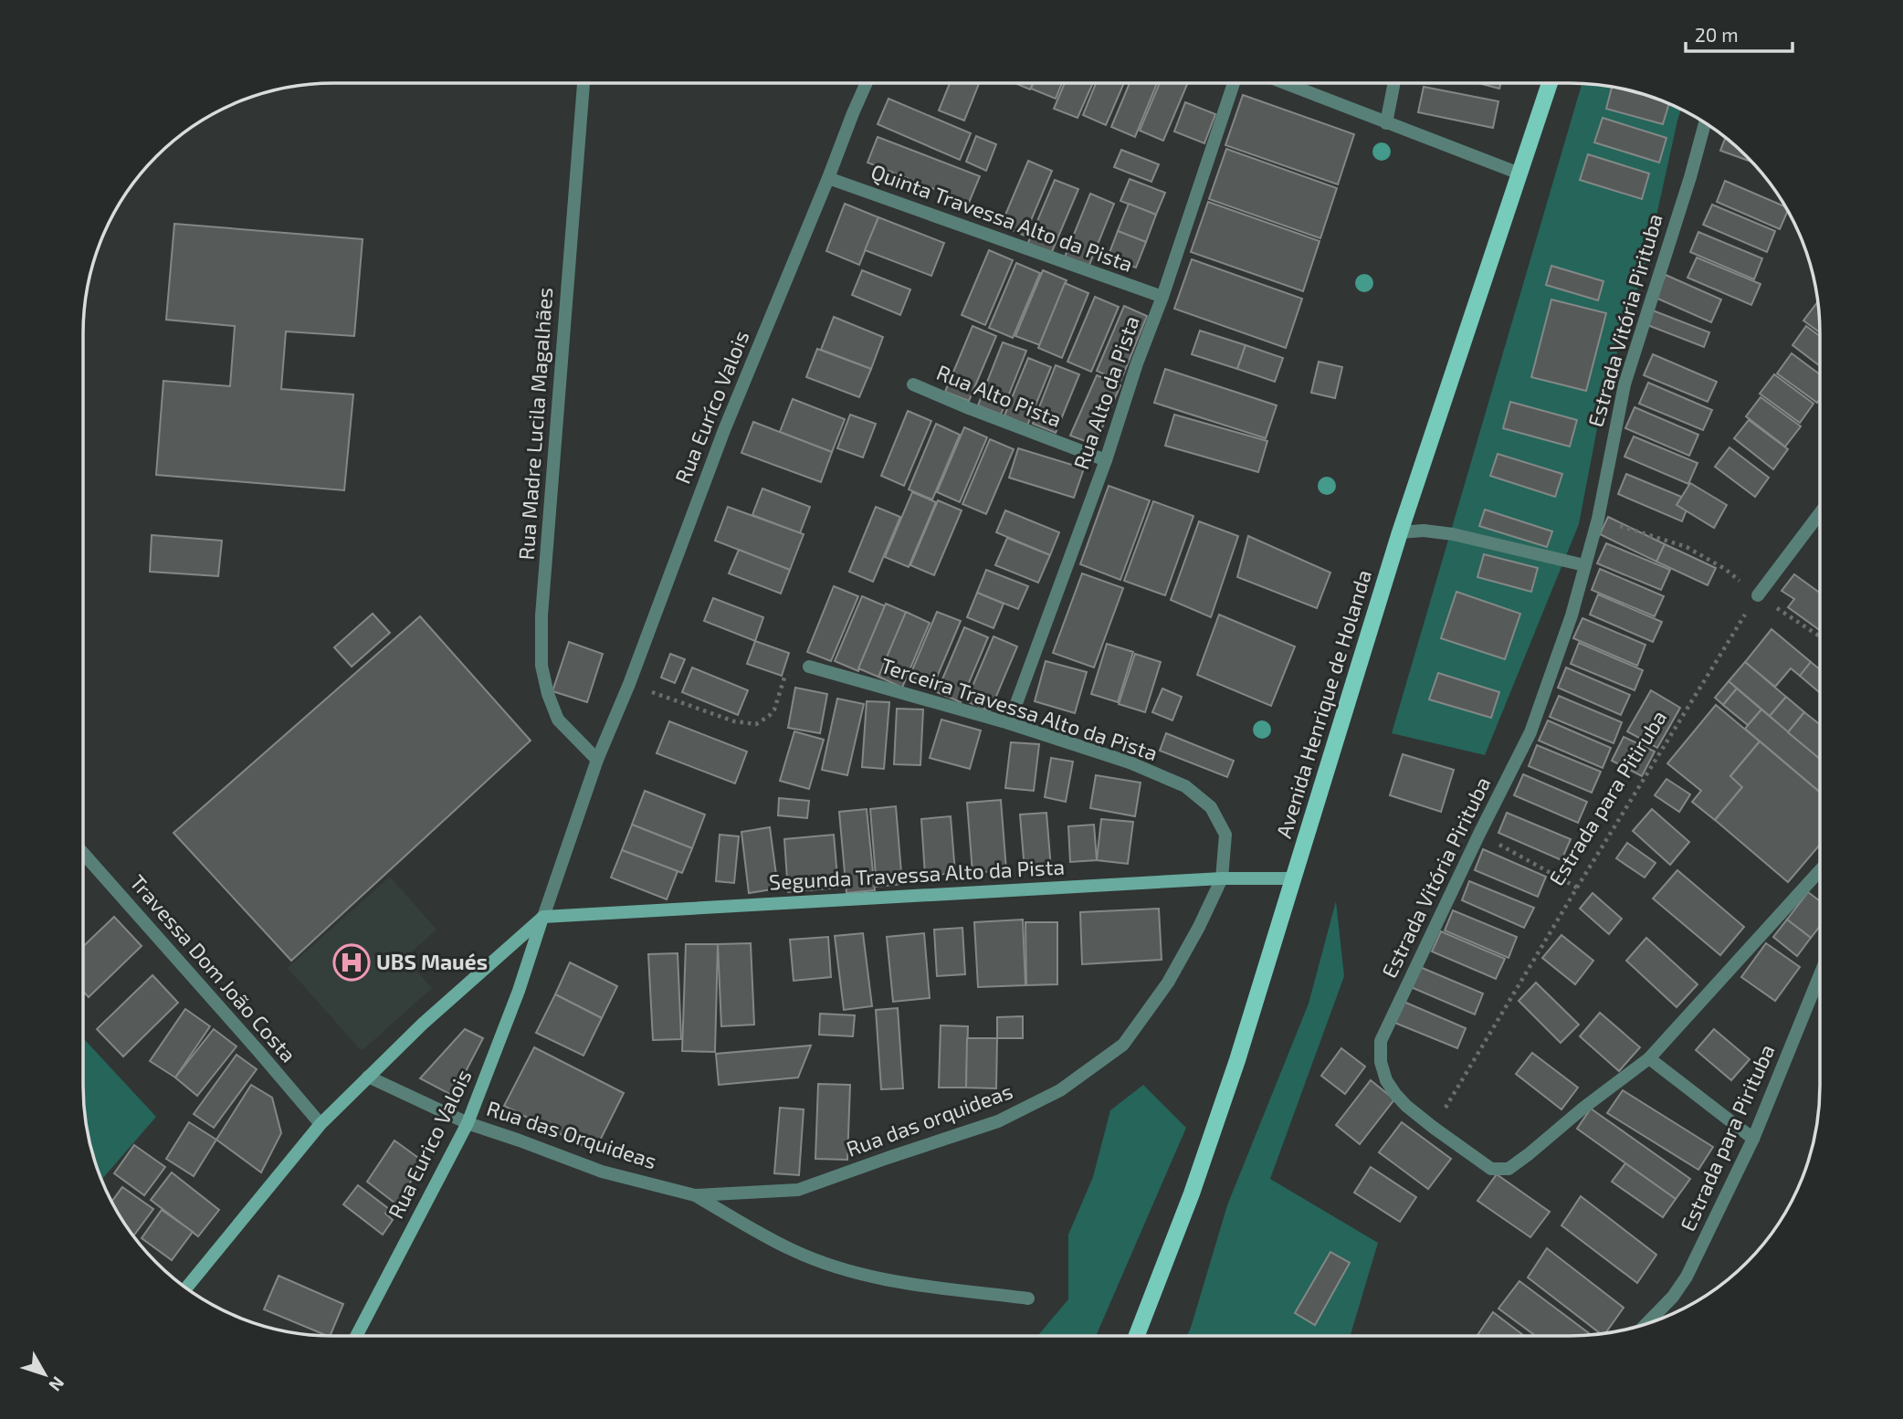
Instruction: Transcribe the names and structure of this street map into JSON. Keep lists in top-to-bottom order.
{
  "streets": {
    "main road": ["Avenida Henrique de Holanda", "Segunda Travessa Alto da Pista", "Rua Eurico Valois"],
    "street": [
      "Quinta Travessa Alto da Pista",
      "Estrada Vitória Pirituba",
      "Rua Alto da Pista",
      "Rua Alto Pista",
      "Rua Euríco Valois",
      "Rua Madre Lucila Magalhães",
      "Terceira Travessa Alto da Pista",
      "Travessa Dom João Costa",
      "Rua das orquideas",
      "Rua das Orquideas",
      "Estrada para Pirituba"
    ],
    "path": ["Estrada para Pitiruba"]
  },
  "crossings": [
    ["Quinta Travessa Alto da Pista", "Rua Alto da Pista"],
    ["Quinta Travessa Alto da Pista", "Rua Euríco Valois"],
    ["Estrada Vitória Pirituba", "Estrada para Pitiruba"],
    ["Rua Alto da Pista", "Rua Alto Pista"],
    ["Rua Alto da Pista", "Terceira Travessa Alto da Pista"],
    ["Rua Euríco Valois", "Rua Madre Lucila Magalhães"],
    ["Rua Euríco Valois", "Segunda Travessa Alto da Pista"],
    ["Rua Euríco Valois", "Rua Eurico Valois"],
    ["Avenida Henrique de Holanda", "Segunda Travessa Alto da Pista"],
    ["Terceira Travessa Alto da Pista", "Segunda Travessa Alto da Pista"],
    ["Terceira Travessa Alto da Pista", "Rua das orquideas"],
    ["Segunda Travessa Alto da Pista", "Rua das orquideas"],
    ["Segunda Travessa Alto da Pista", "Rua Eurico Valois"],
    ["Rua das orquideas", "Rua das Orquideas"],
    ["Rua das Orquideas", "Rua Eurico Valois"]
  ],
  "places": {
    "hospital": ["UBS Maués"]
  },
  "scale_bar": "20 m",
  "north": "bottom right"
}
